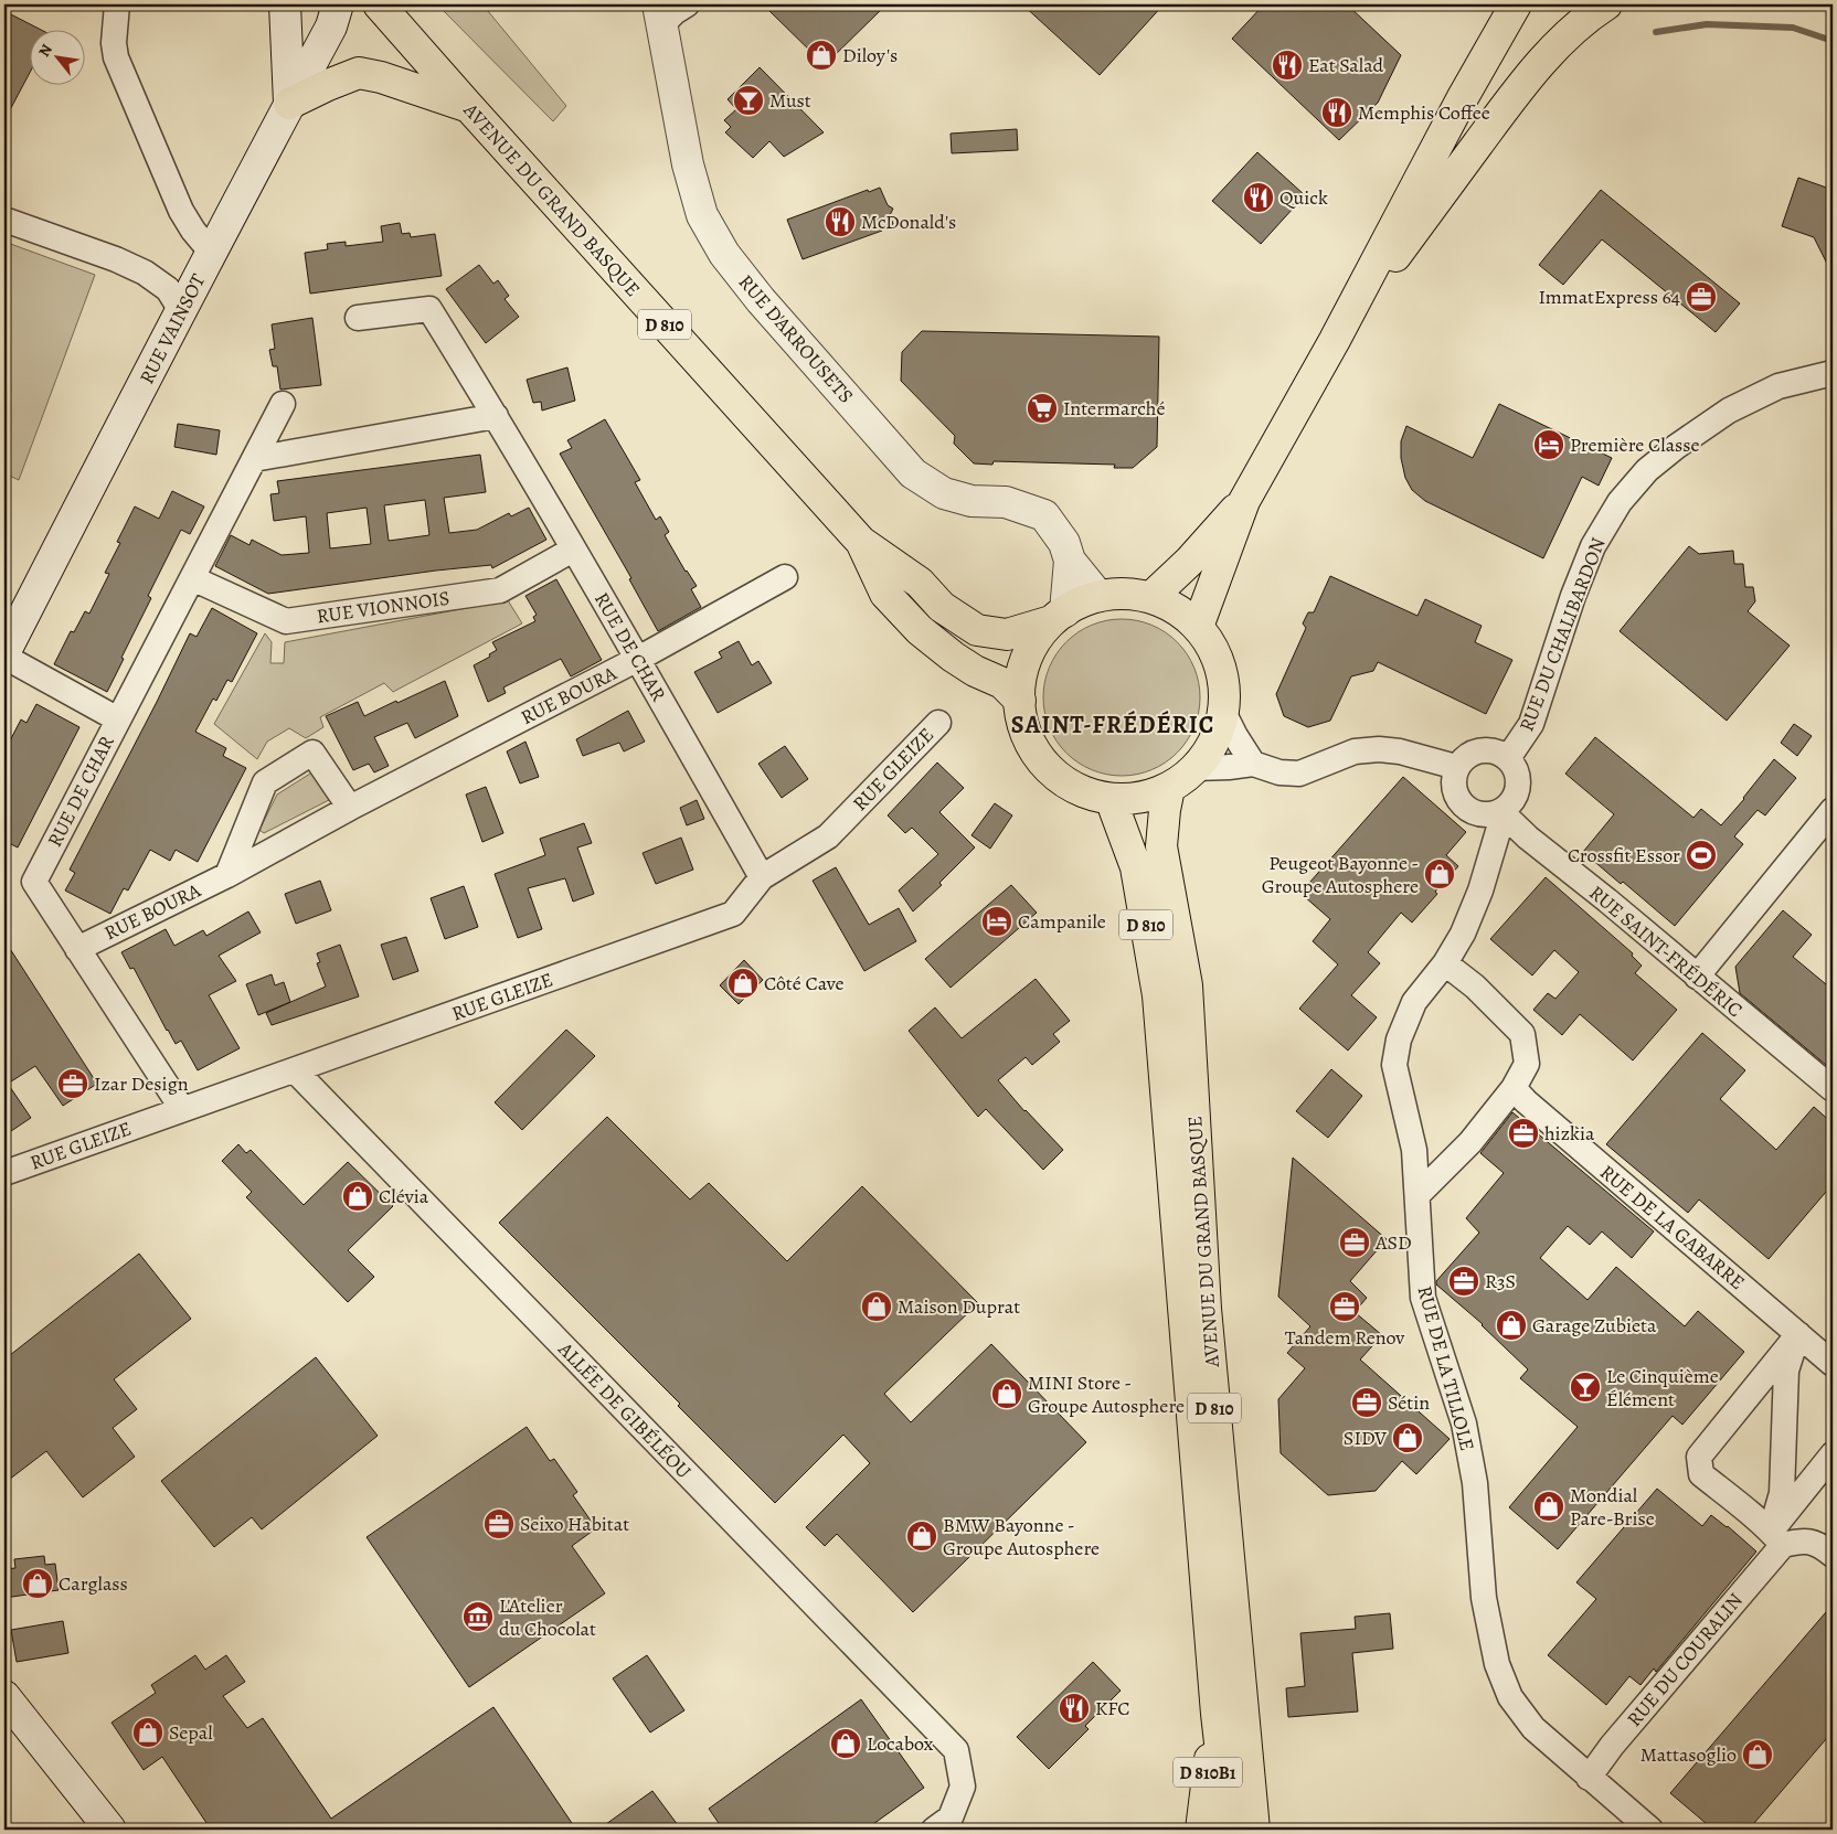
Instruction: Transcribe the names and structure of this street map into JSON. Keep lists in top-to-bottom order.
{
  "streets": {
    "main road": [
      "AVENUE DU GRAND BASQUE",
      "D 810",
      "RUE VAINSOT",
      "RUE D'ARROUSETS",
      "D 810B1"
    ],
    "street": [
      "RUE VIONNOIS",
      "RUE DU CHALIBARDON",
      "RUE DE CHAR",
      "RUE BOURA",
      "RUE GLEIZE",
      "RUE SAINT-FRÉDÉRIC",
      "RUE DE LA GABARRE",
      "RUE DE LA TILLOLE",
      "ALLÉE DE GIBÉLÉOU",
      "RUE DU COURALIN"
    ]
  },
  "crossings": [
    ["AVENUE DU GRAND BASQUE", "RUE D'ARROUSETS"],
    ["AVENUE DU GRAND BASQUE", "D 810B1"],
    ["RUE VIONNOIS", "RUE DE CHAR"],
    ["RUE DU CHALIBARDON", "RUE SAINT-FRÉDÉRIC"],
    ["RUE DU CHALIBARDON", "RUE DE LA TILLOLE"],
    ["RUE DE CHAR", "RUE BOURA"],
    ["RUE DE CHAR", "RUE GLEIZE"],
    ["RUE GLEIZE", "ALLÉE DE GIBÉLÉOU"],
    ["RUE SAINT-FRÉDÉRIC", "RUE DE LA TILLOLE"],
    ["RUE DE LA TILLOLE", "RUE DU COURALIN"]
  ],
  "districts": ["SAINT-FRÉDÉRIC"],
  "places": {
    "shop": [
      "Diloy's",
      "Peugeot Bayonne - Groupe Autosphere",
      "Côté Cave",
      "Clévia",
      "Maison Duprat",
      "Garage Zubieta",
      "MINI Store - Groupe Autosphere",
      "SIDV",
      "Mondial Pare-Brise",
      "BMW Bayonne - Groupe Autosphere",
      "Carglass",
      "Sepal",
      "Locabox",
      "Mattasoglio"
    ],
    "restaurant": [
      "Eat Salad",
      "Memphis Coffee",
      "Quick",
      "McDonald's",
      "KFC"
    ],
    "bar": ["Must", "Le Cinquième Élément"],
    "office": [
      "ImmatExpress 64",
      "Izar Design",
      "hizkia",
      "ASD",
      "R3S",
      "Tandem Renov",
      "Sétin",
      "Seixo Habitat"
    ],
    "supermarket": ["Intermarché"],
    "hotel": ["Première Classe", "Campanile"],
    "sports": ["Crossfit Essor"],
    "museum": ["L'Atelier du Chocolat"]
  },
  "north": "top left"
}
